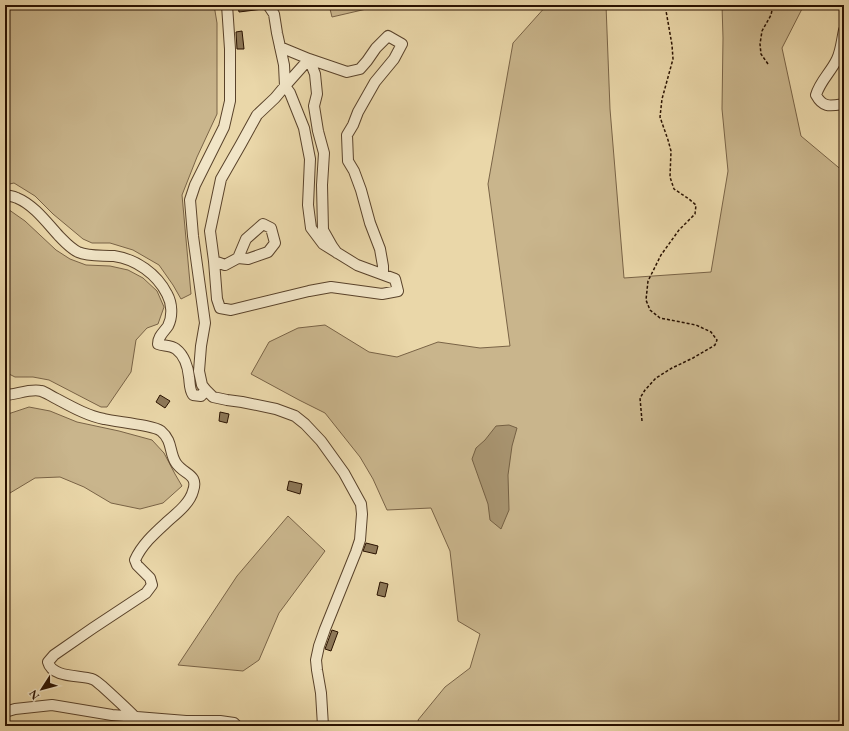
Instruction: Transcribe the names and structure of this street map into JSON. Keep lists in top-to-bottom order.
{
  "north": "bottom left"
}
